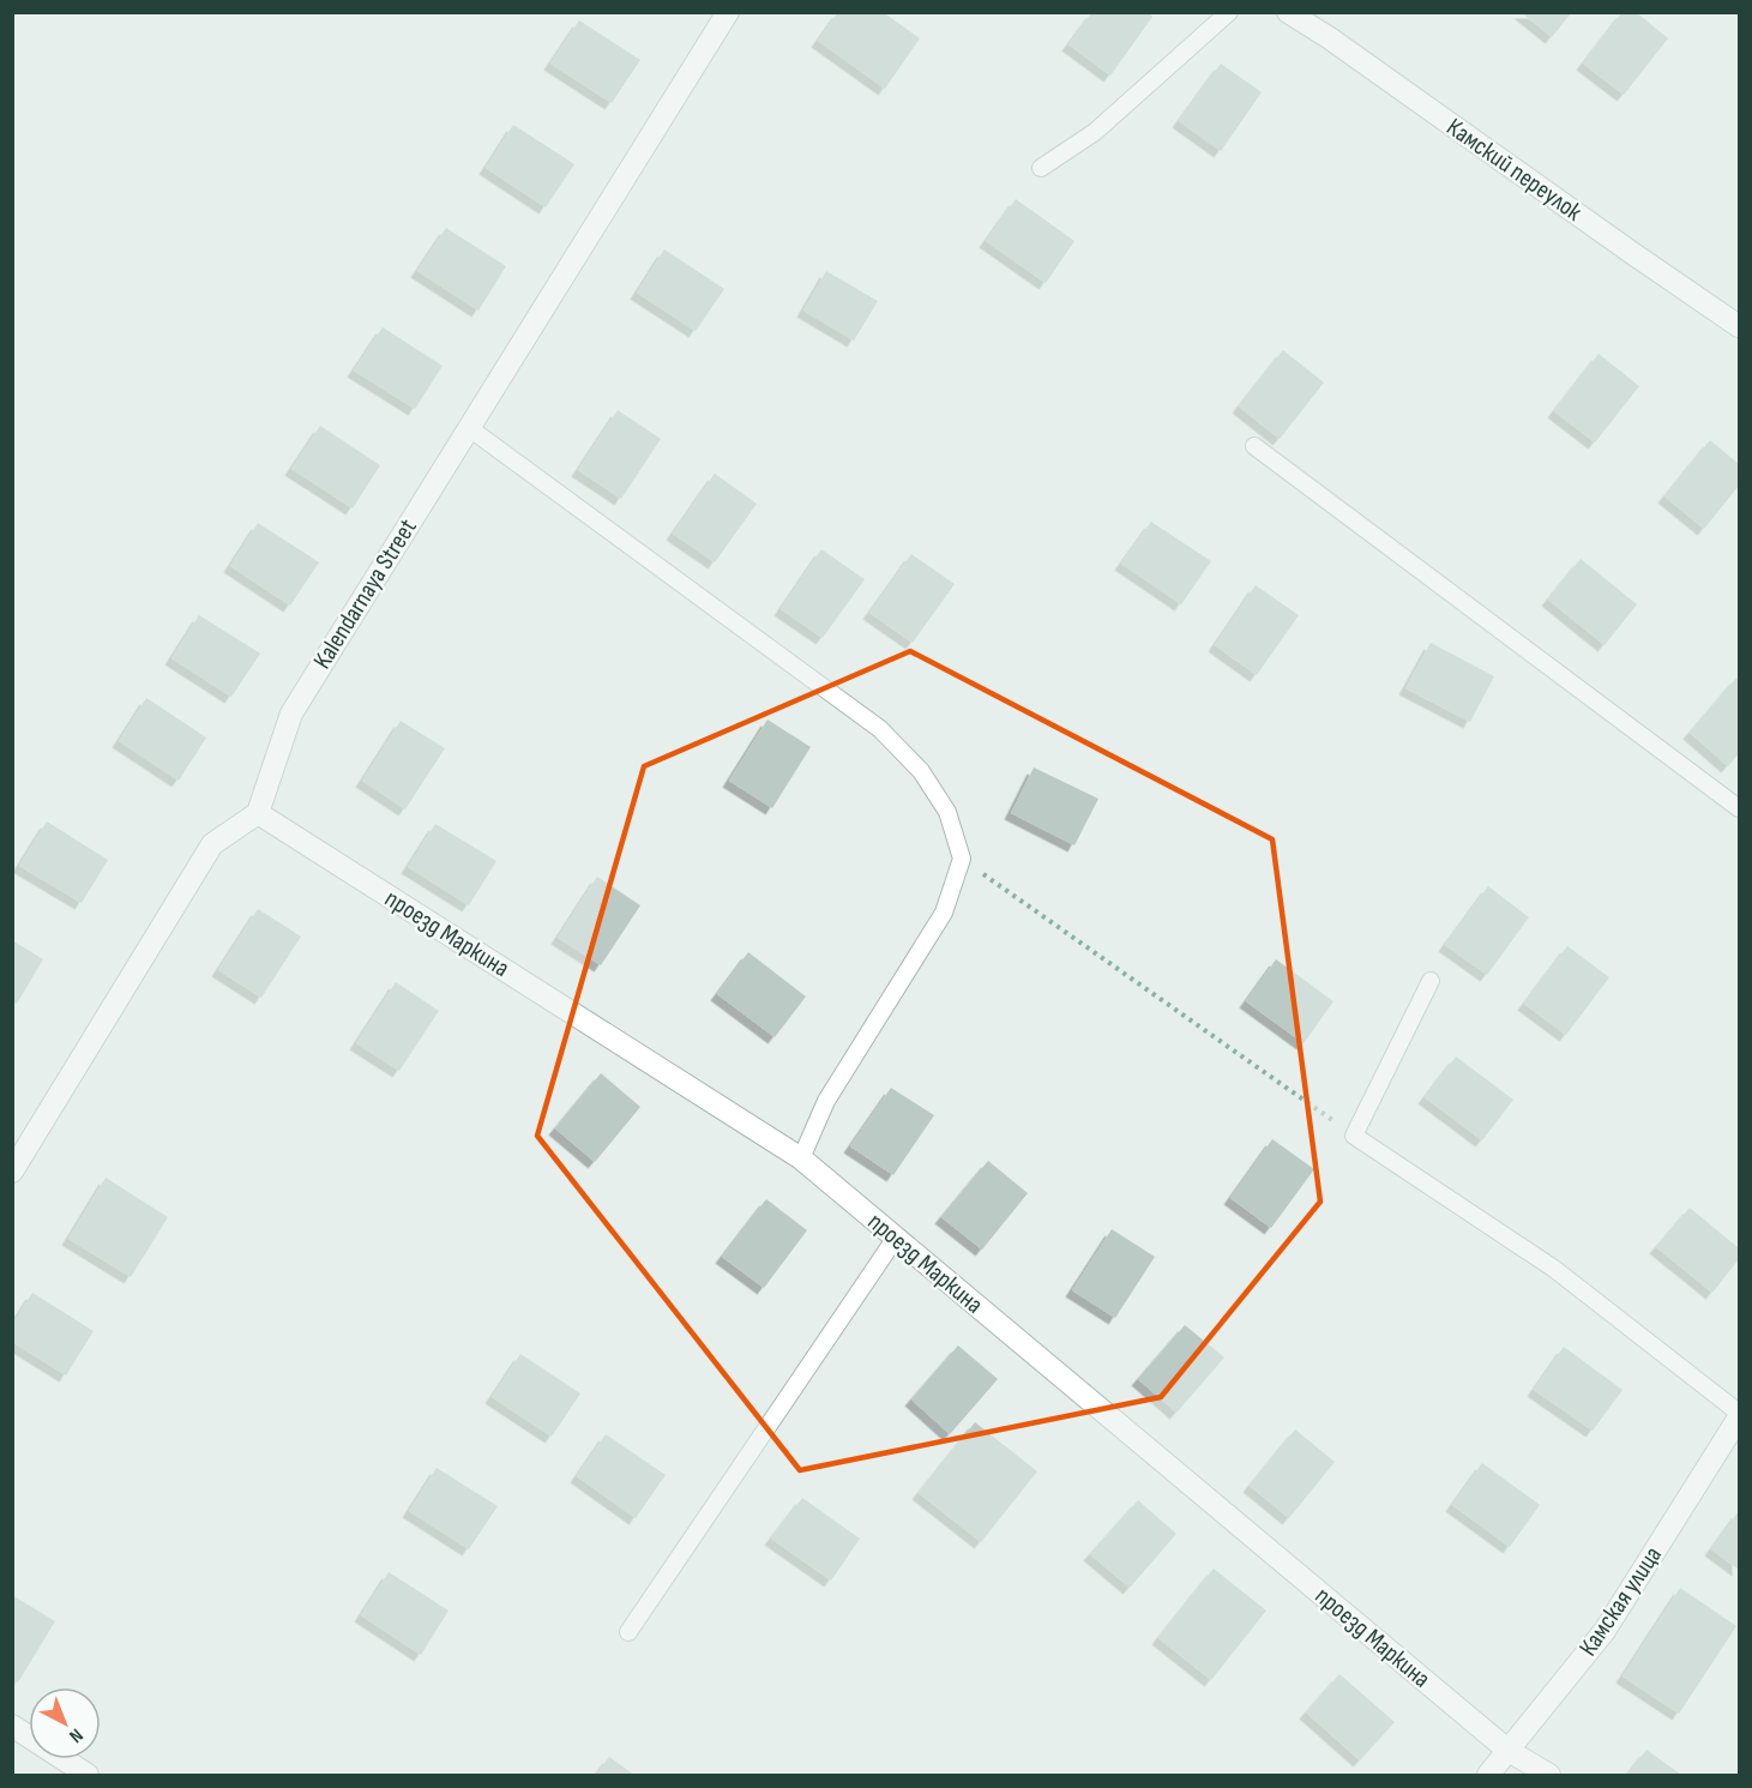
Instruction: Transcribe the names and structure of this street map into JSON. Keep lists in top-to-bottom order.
{
  "streets": {
    "street": [
      "Камский переулок",
      "Kalendarnaya Street",
      "проезд Маркина",
      "Камская улица"
    ]
  },
  "crossings": [
    ["Kalendarnaya Street", "проезд Маркина"],
    ["проезд Маркина", "Камская улица"]
  ],
  "north": "bottom right"
}
